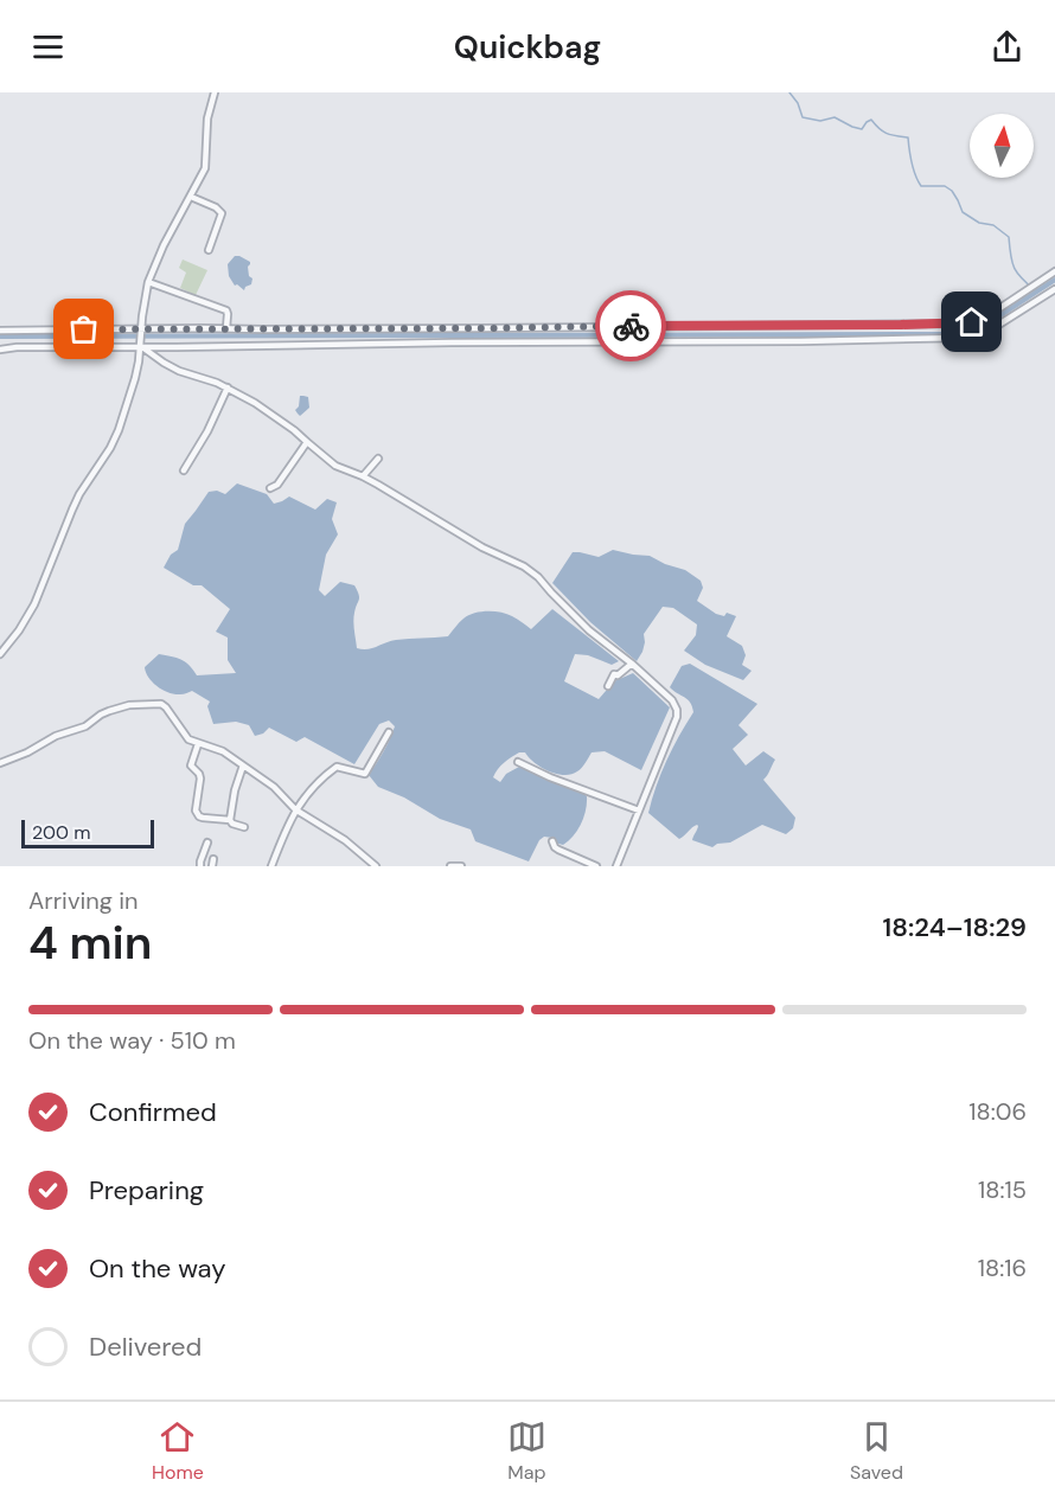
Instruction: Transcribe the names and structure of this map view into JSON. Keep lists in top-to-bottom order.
{
  "scale_bar": "200 m",
  "north": "top",
  "page": {
    "header": "Quickbag",
    "scale": "200 m",
    "heading": ["4 min", "Arriving in", "18:24–18:29"],
    "bar": "On the way · 510 m",
    "list": [
      ["Confirmed", "18:06"],
      ["Preparing", "18:15"],
      ["On the way", "18:16"],
      "Delivered"
    ],
    "tabs": ["Home", "Map", "Saved"]
  }
}
